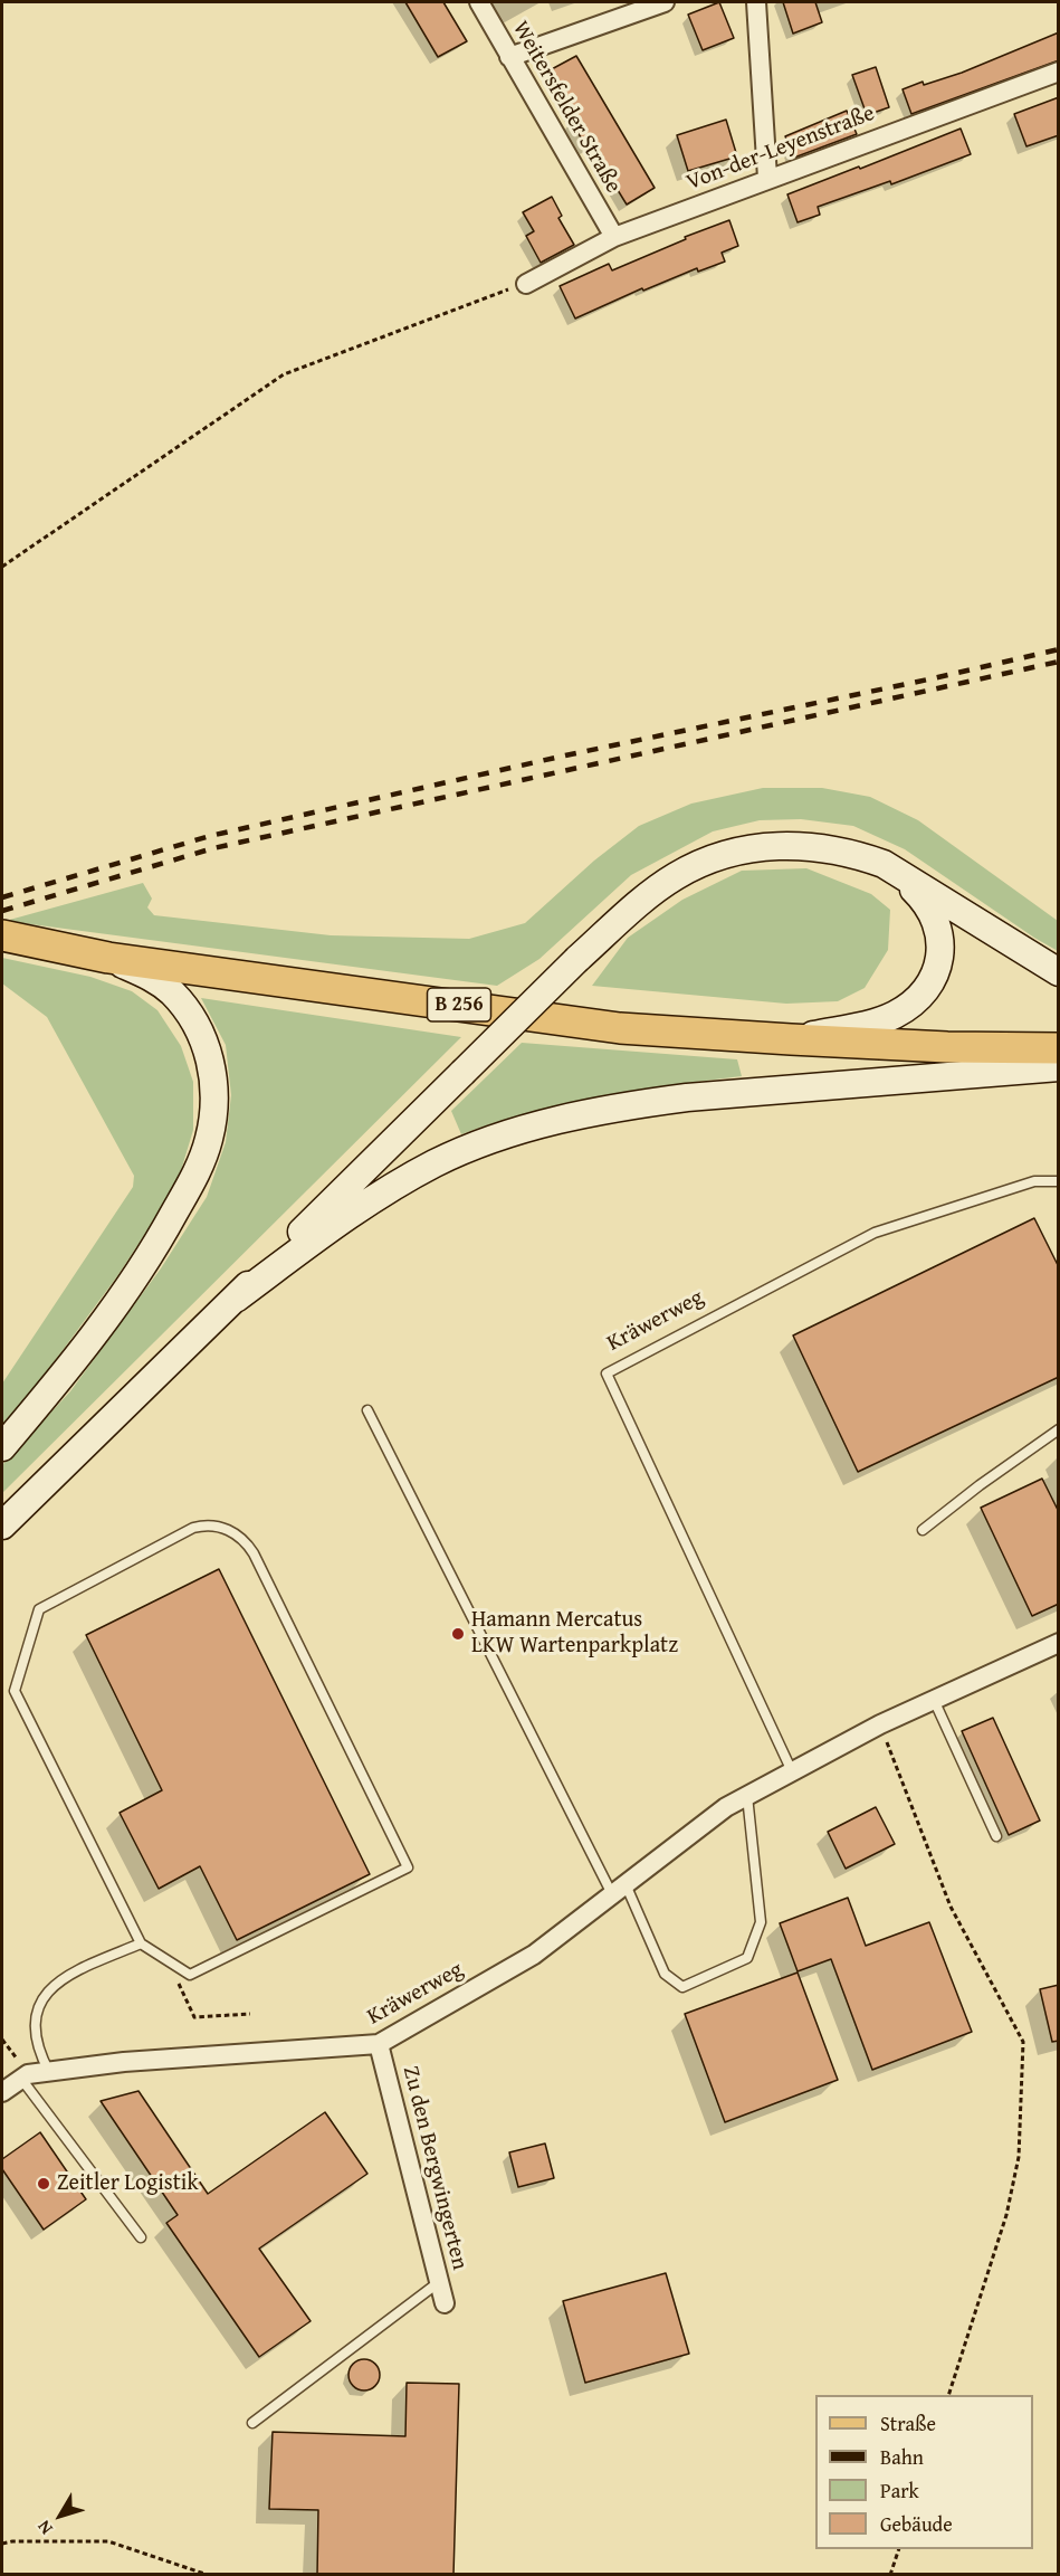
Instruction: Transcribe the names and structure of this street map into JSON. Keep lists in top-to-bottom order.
{
  "streets": {
    "main road": ["B 256"],
    "street": [
      "Weitersfelder Straße",
      "Von-der-Leyenstraße",
      "Kräwerweg",
      "Zu den Bergwingerten"
    ]
  },
  "crossings": [
    ["Weitersfelder Straße", "Von-der-Leyenstraße"],
    ["Kräwerweg", "Zu den Bergwingerten"]
  ],
  "places": ["Hamann Mercatus LKW Wartenparkplatz", "Zeitler Logistik"],
  "legend": [
    "Straße",
    "Bahn",
    "Park",
    "Gebäude"
  ],
  "north": "bottom left"
}
